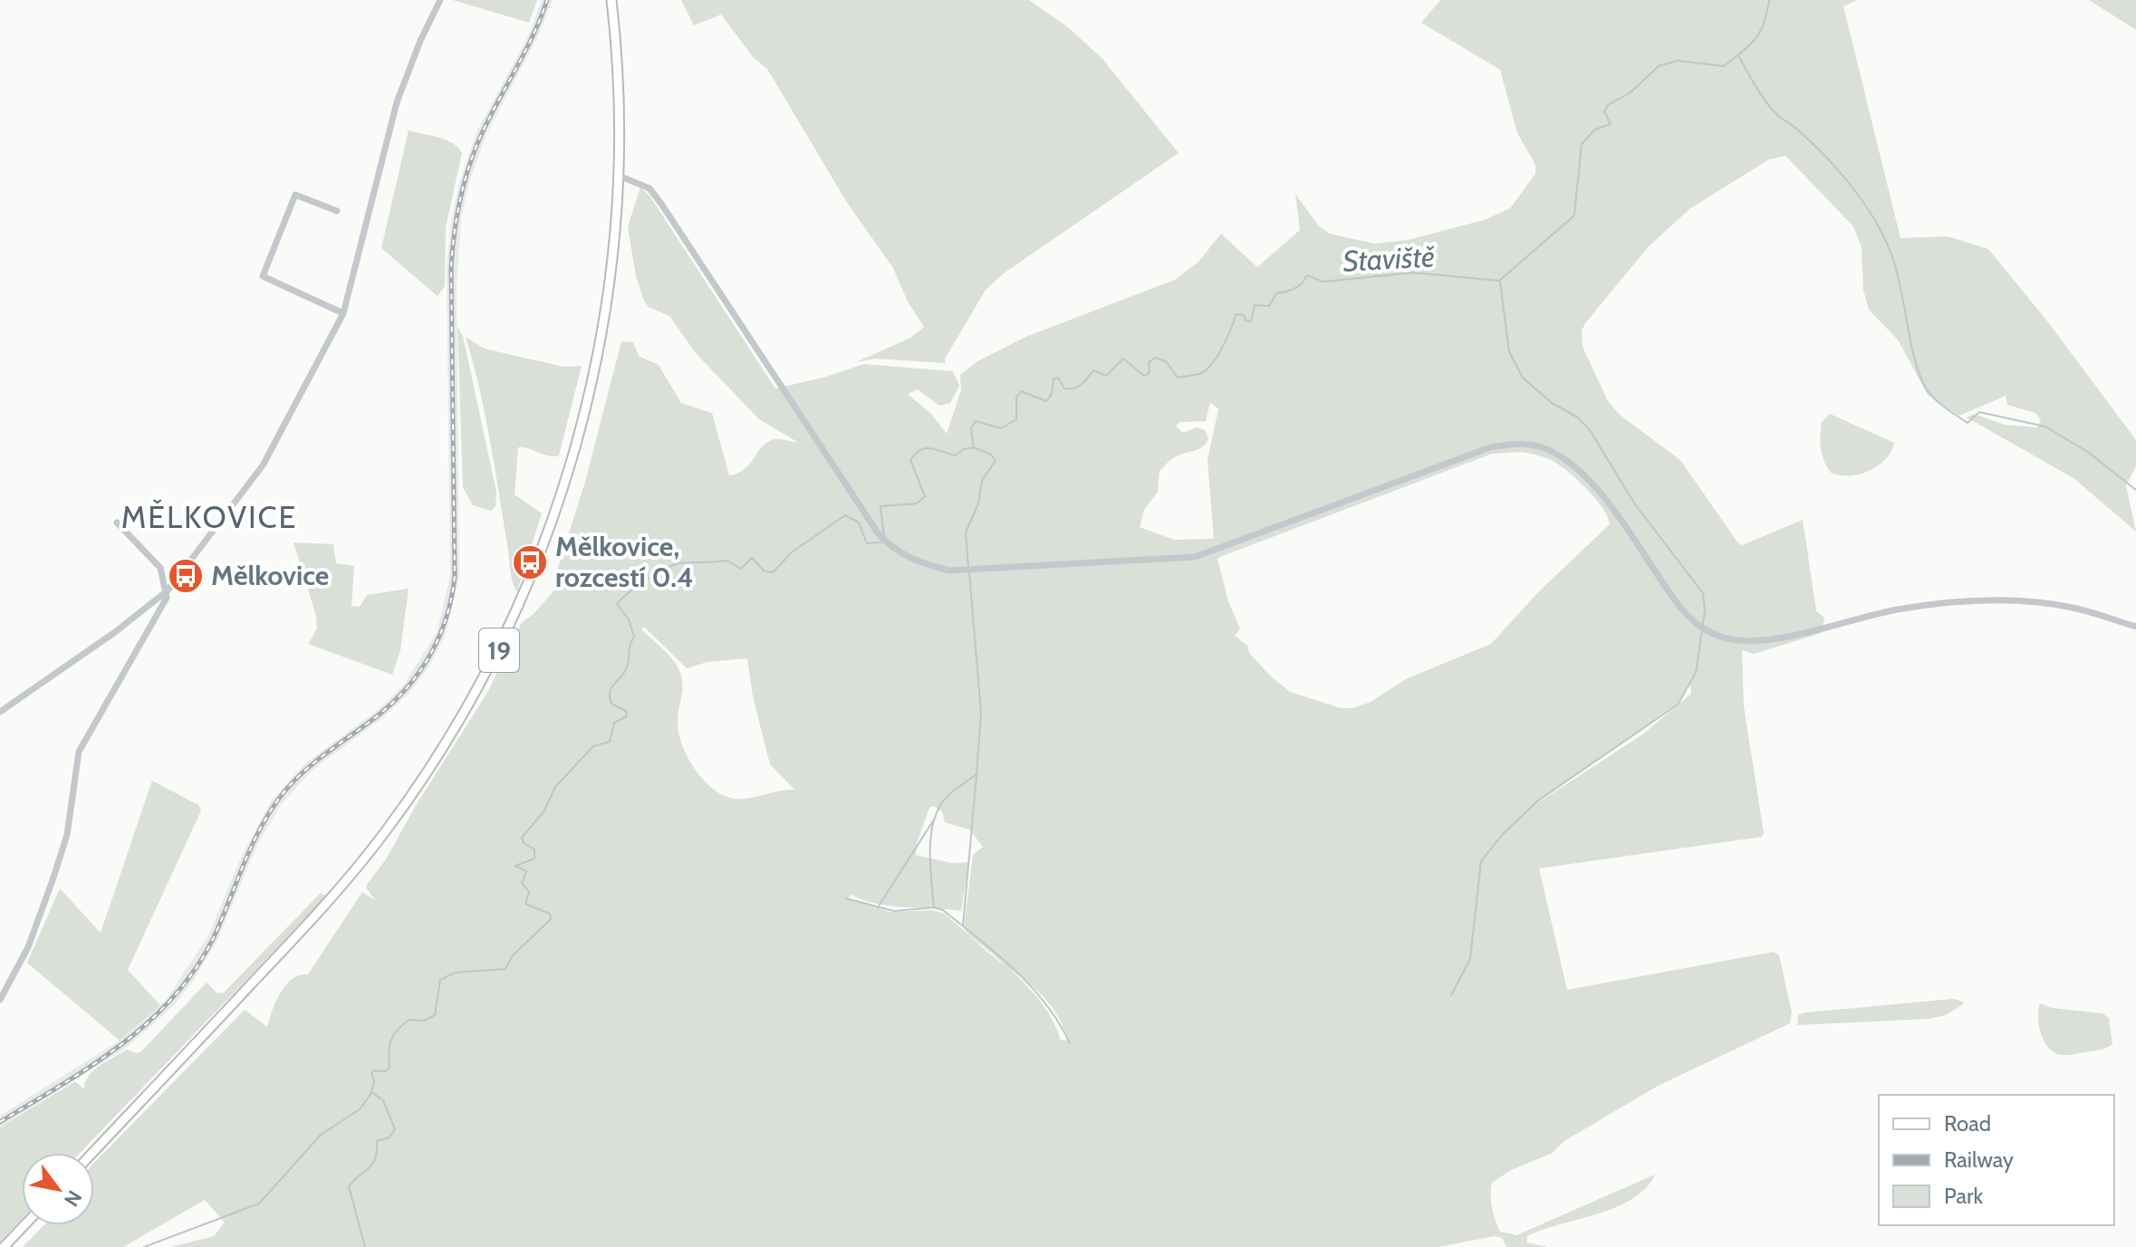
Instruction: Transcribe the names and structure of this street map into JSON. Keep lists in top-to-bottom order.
{
  "streets": {
    "main road": ["19"]
  },
  "districts": ["MĚLKOVICE"],
  "water": ["Staviště"],
  "places": {
    "bus stop": ["Mělkovice, rozcestí 0.4", "Mělkovice"]
  },
  "legend": ["Road", "Railway", "Park"],
  "north": "bottom right"
}
